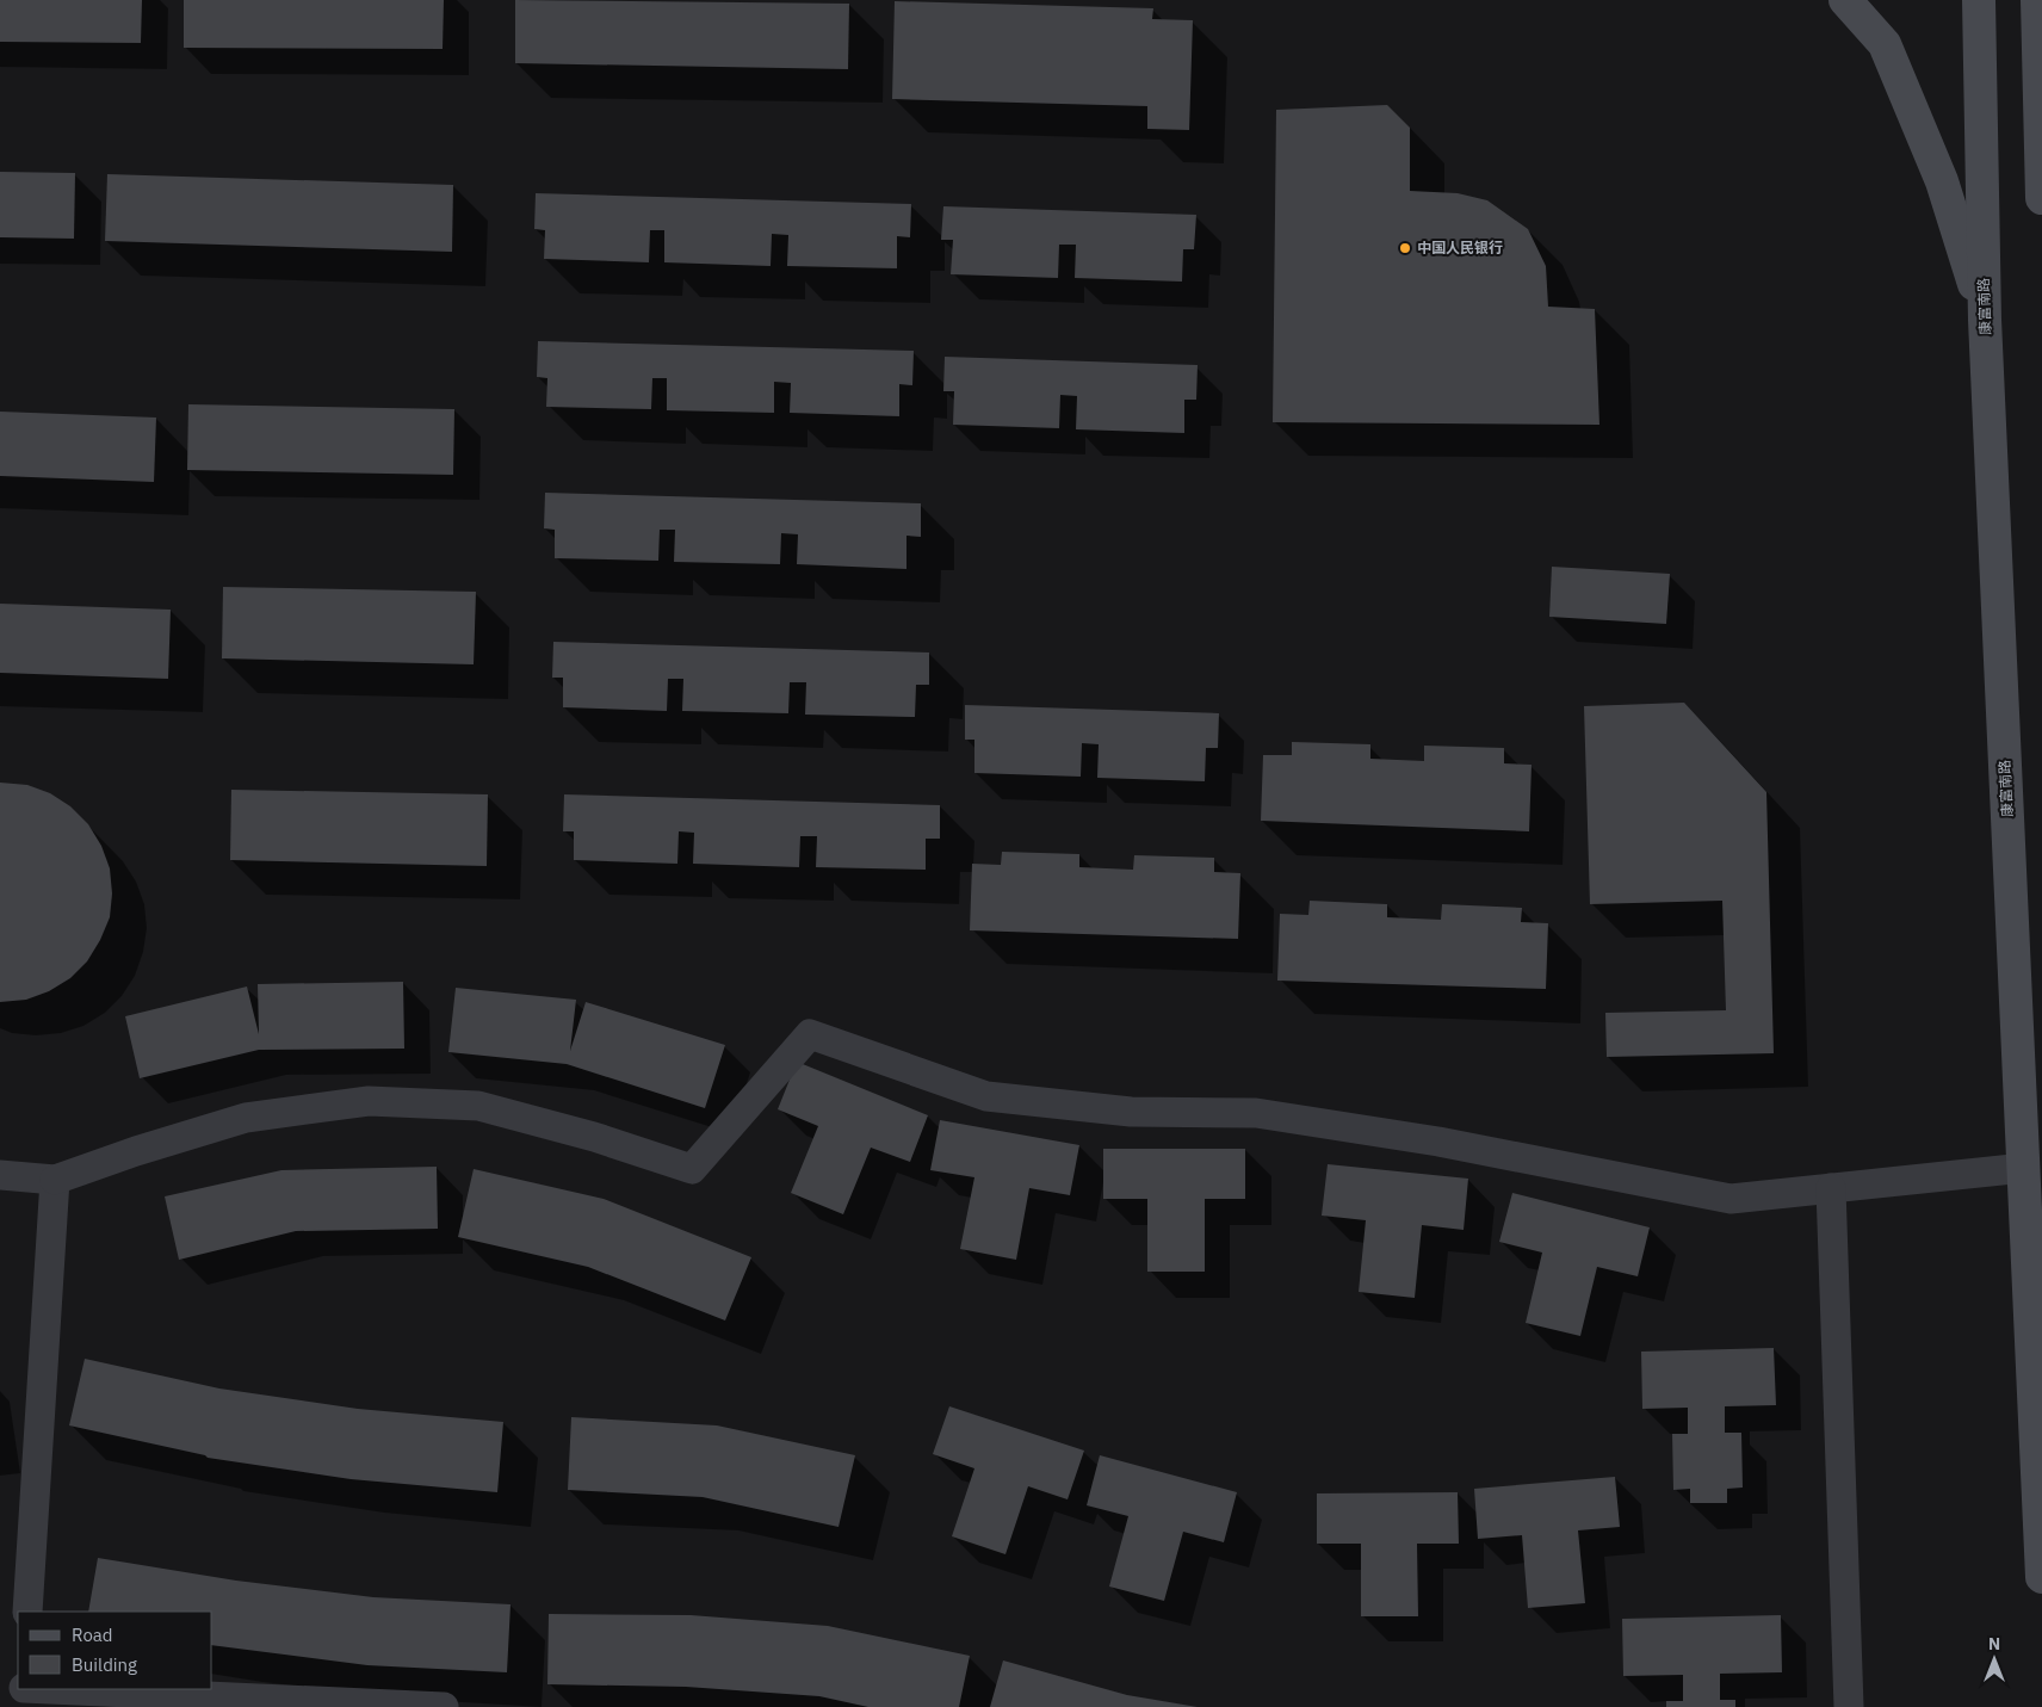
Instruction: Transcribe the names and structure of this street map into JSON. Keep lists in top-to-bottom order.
{
  "streets": {
    "main road": ["康富南路"]
  },
  "places": ["中国人民银行"],
  "legend": ["Road", "Building"],
  "north": "top"
}
